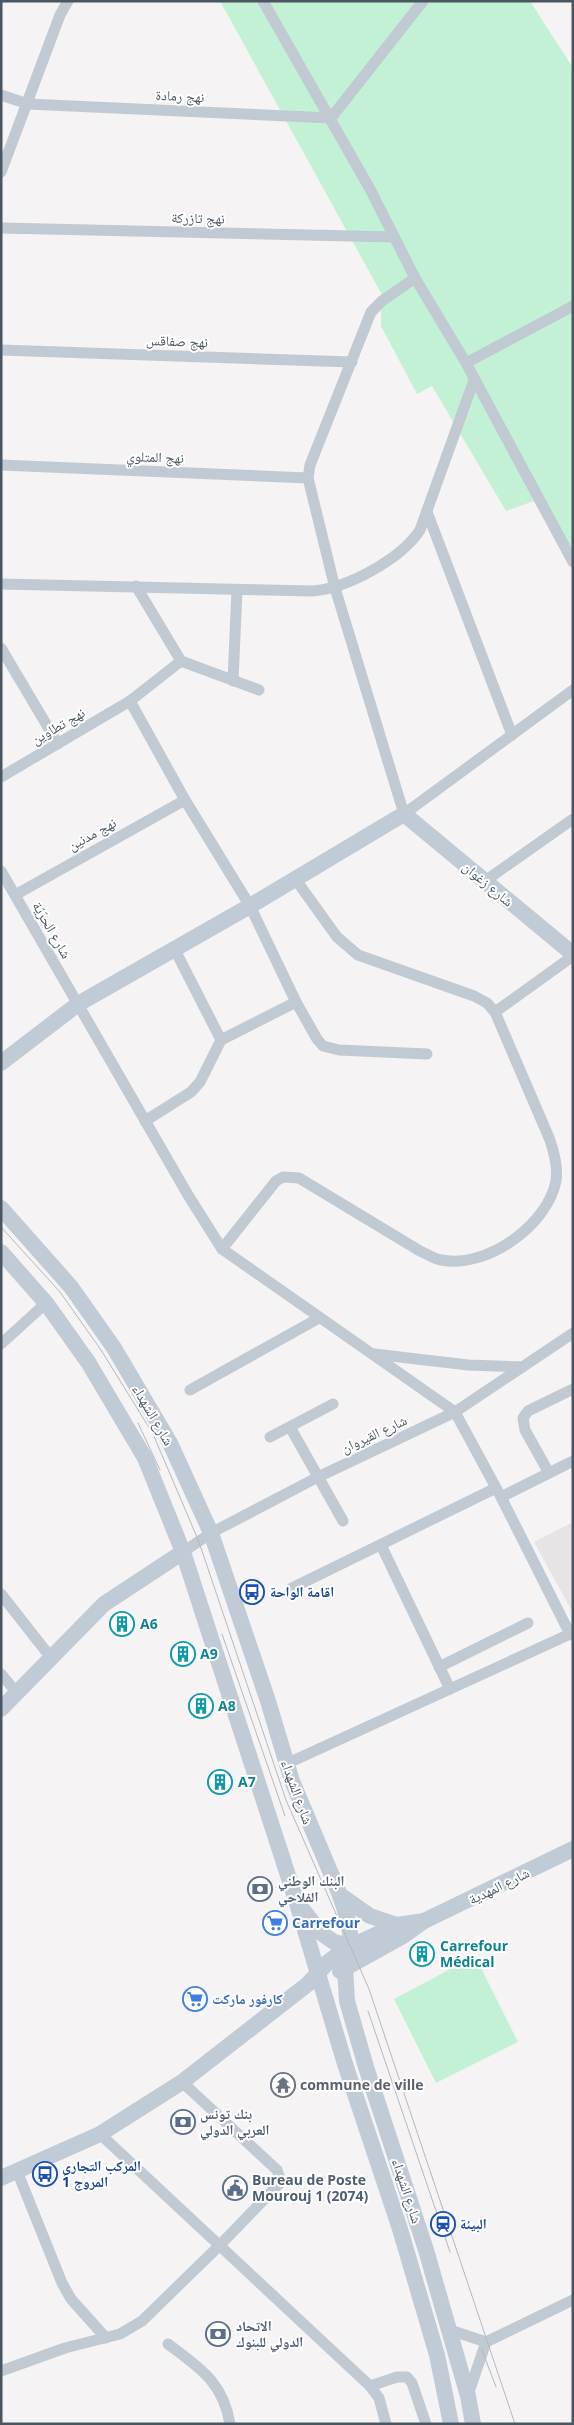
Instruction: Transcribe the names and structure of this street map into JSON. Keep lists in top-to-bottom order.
{
  "streets": {
    "main road": ["شارع زغوان", "شارع الشهداء", "شارع المهدية"],
    "street": [
      "نهج رمادة",
      "نهج تازركة",
      "نهج صفاقس",
      "نهج المتلوي",
      "نهج تطاوين",
      "نهج مدنين",
      "شارع الحرّيّة",
      "شارع القيروان"
    ]
  },
  "crossings": [
    ["نهج مدنين", "شارع الحرّيّة"],
    ["شارع الشهداء", "شارع القيروان"]
  ],
  "places": {
    "bus stop": ["اقامة الواحة", "المركب التجاري المروج 1"],
    "building": [
      "A6",
      "A9",
      "A8",
      "A7",
      "Carrefour Médical"
    ],
    "bank": ["البنك الوطني الفلاحي", "بنك تونس العربي الدولي", "الاتحاد الدولي للبنوك"],
    "supermarket": ["Carrefour", "كارفور ماركت"],
    "temple": ["commune de ville"],
    "public building": ["Bureau de Poste Mourouj 1 (2074)"],
    "station": ["البيئة"]
  }
}
